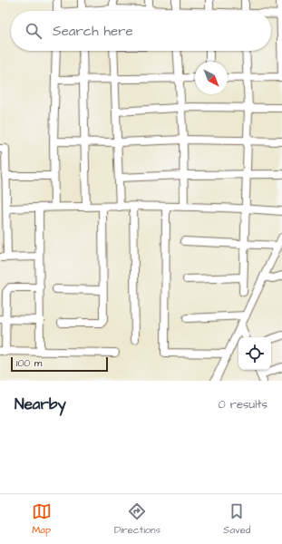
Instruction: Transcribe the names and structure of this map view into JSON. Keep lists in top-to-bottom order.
{
  "scale_bar": "100 m",
  "north": "bottom right",
  "page": {
    "search": "Search here",
    "scale": "100 m",
    "heading": ["Nearby", "0 results"],
    "nav": ["Map", "Directions", "Saved"]
  }
}
